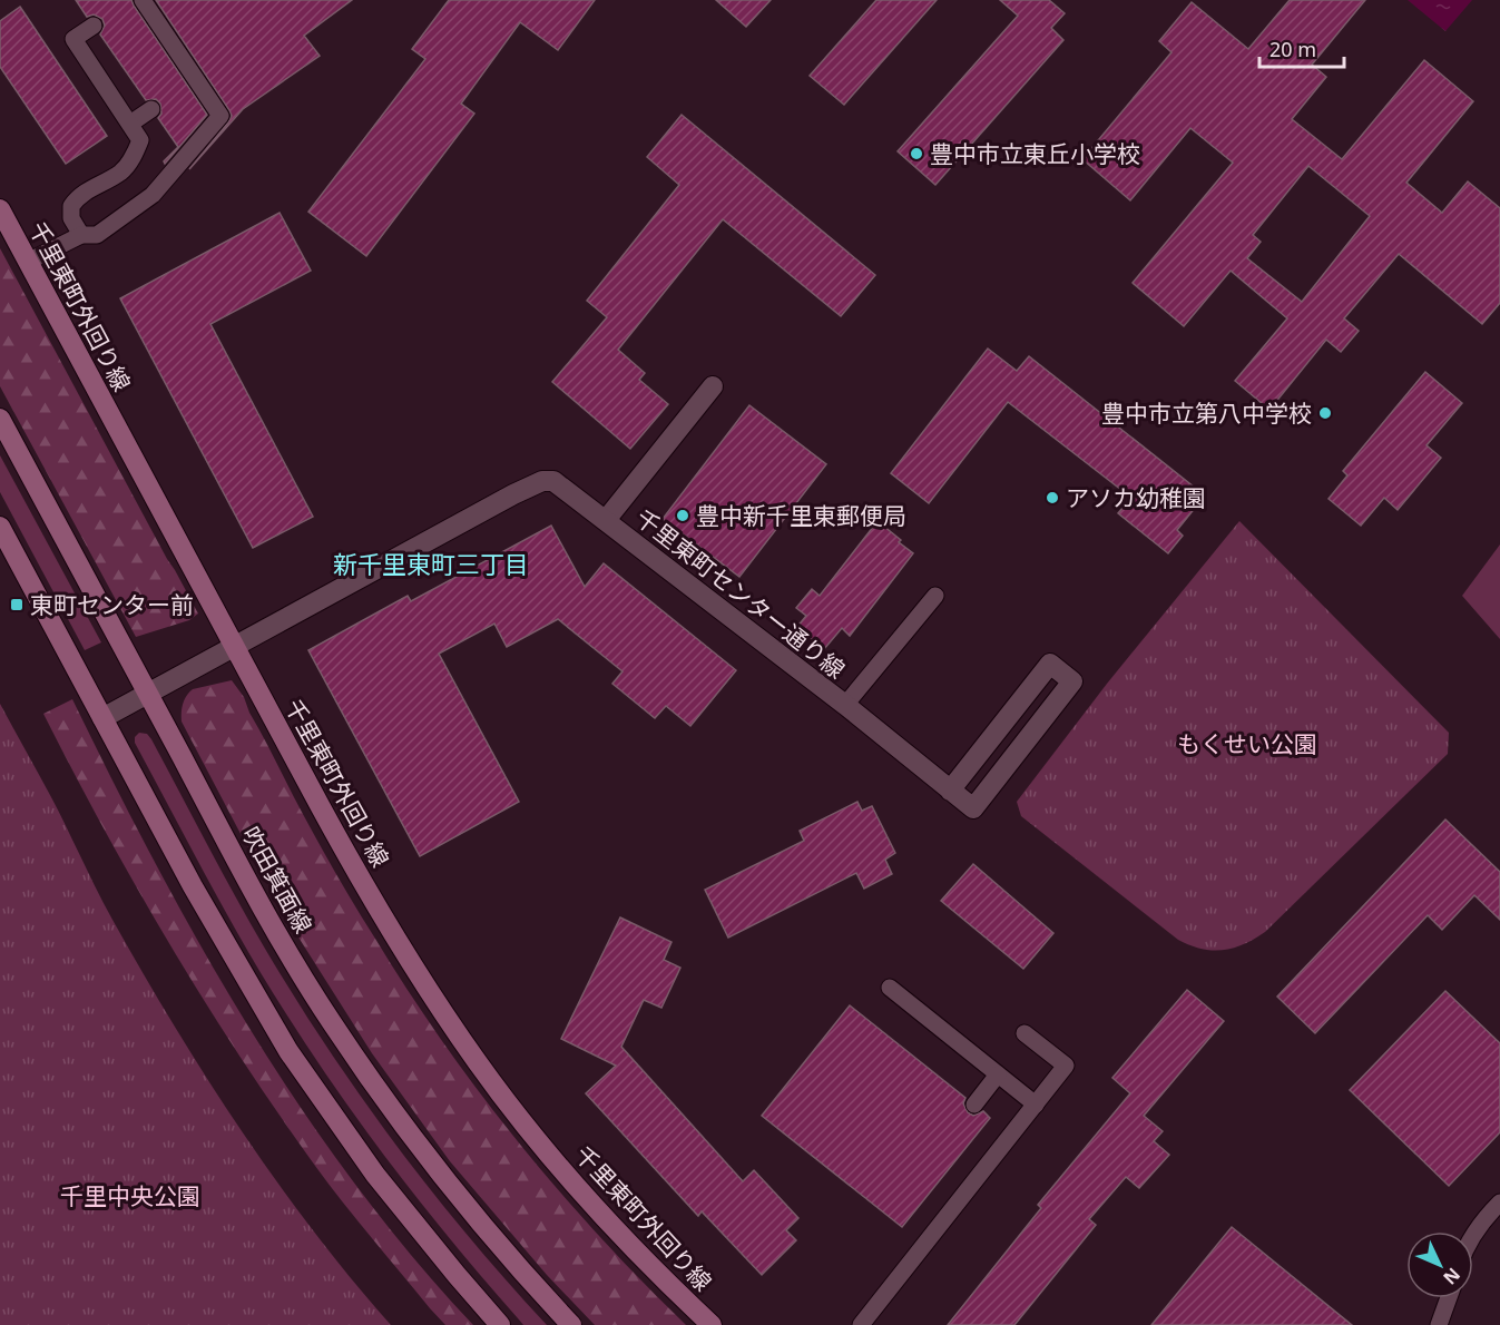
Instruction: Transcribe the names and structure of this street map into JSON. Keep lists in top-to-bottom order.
{
  "streets": {
    "main road": ["千里東町外回り線", "吹田箕面線"],
    "street": ["千里東町センター通り線"]
  },
  "crossings": [
    ["千里東町外回り線", "千里東町センター通り線"],
    ["千里東町センター通り線", "吹田箕面線"]
  ],
  "districts": ["新千里東町三丁目"],
  "parks": ["もくせい公園", "千里中央公園"],
  "places": {
    "other": [
      "豊中市立東丘小学校",
      "豊中市立第八中学校",
      "アソカ幼稚園",
      "豊中新千里東郵便局"
    ],
    "transit": ["東町センター前"]
  },
  "scale_bar": "20 m",
  "north": "bottom right"
}
